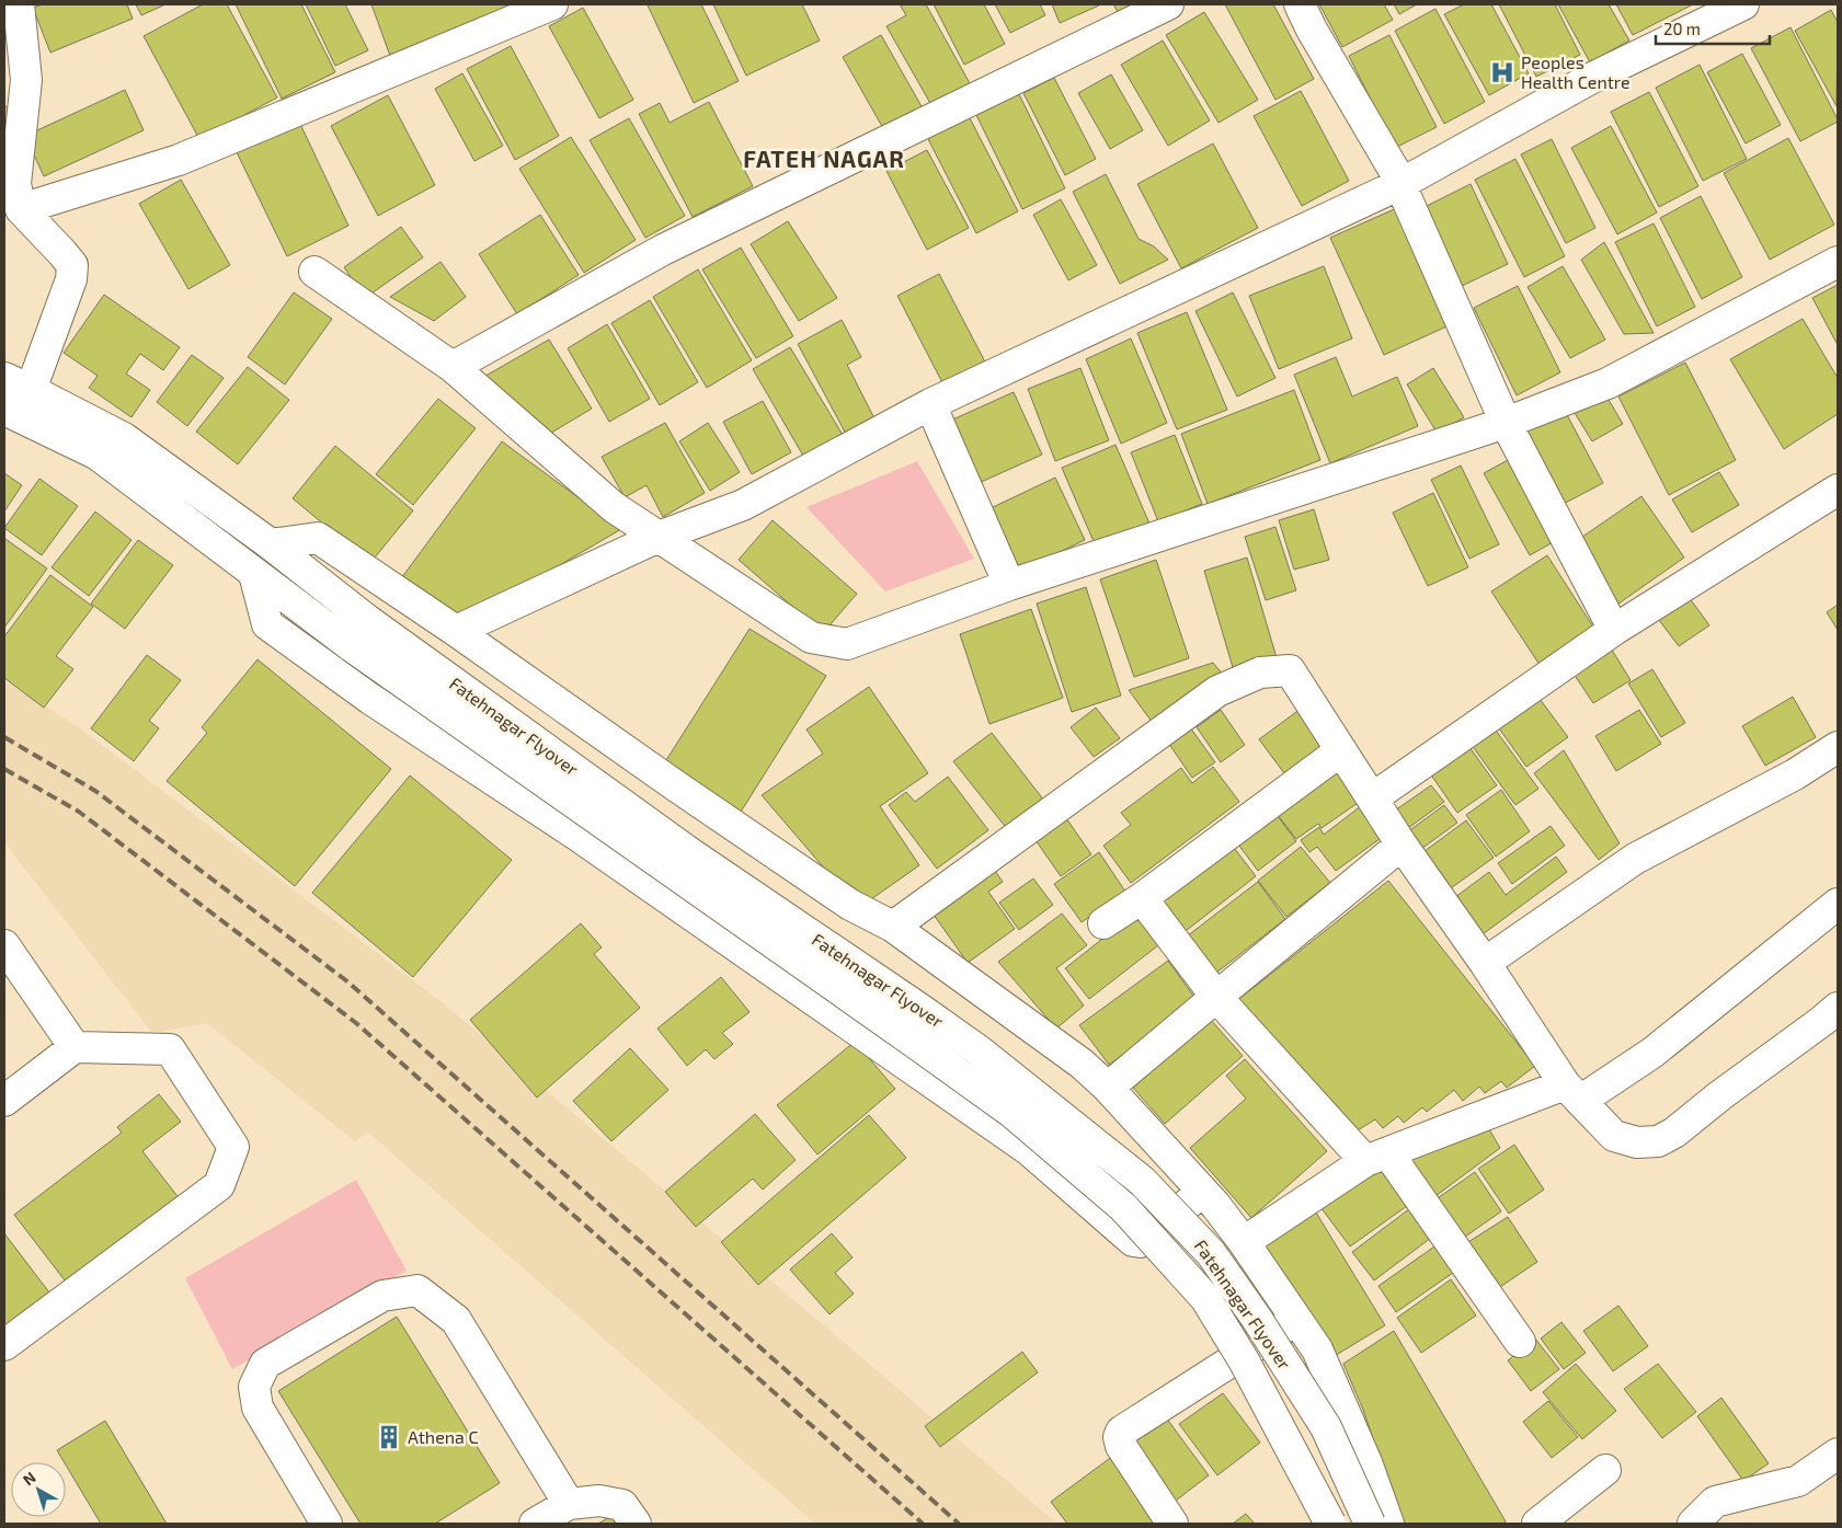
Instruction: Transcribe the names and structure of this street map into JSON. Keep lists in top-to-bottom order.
{
  "streets": {
    "street": ["Fatehnagar Flyover"]
  },
  "districts": ["FATEH NAGAR"],
  "places": {
    "hospital": ["Peoples Health Centre"],
    "building": ["Athena C"]
  },
  "scale_bar": "20 m",
  "north": "top left"
}
